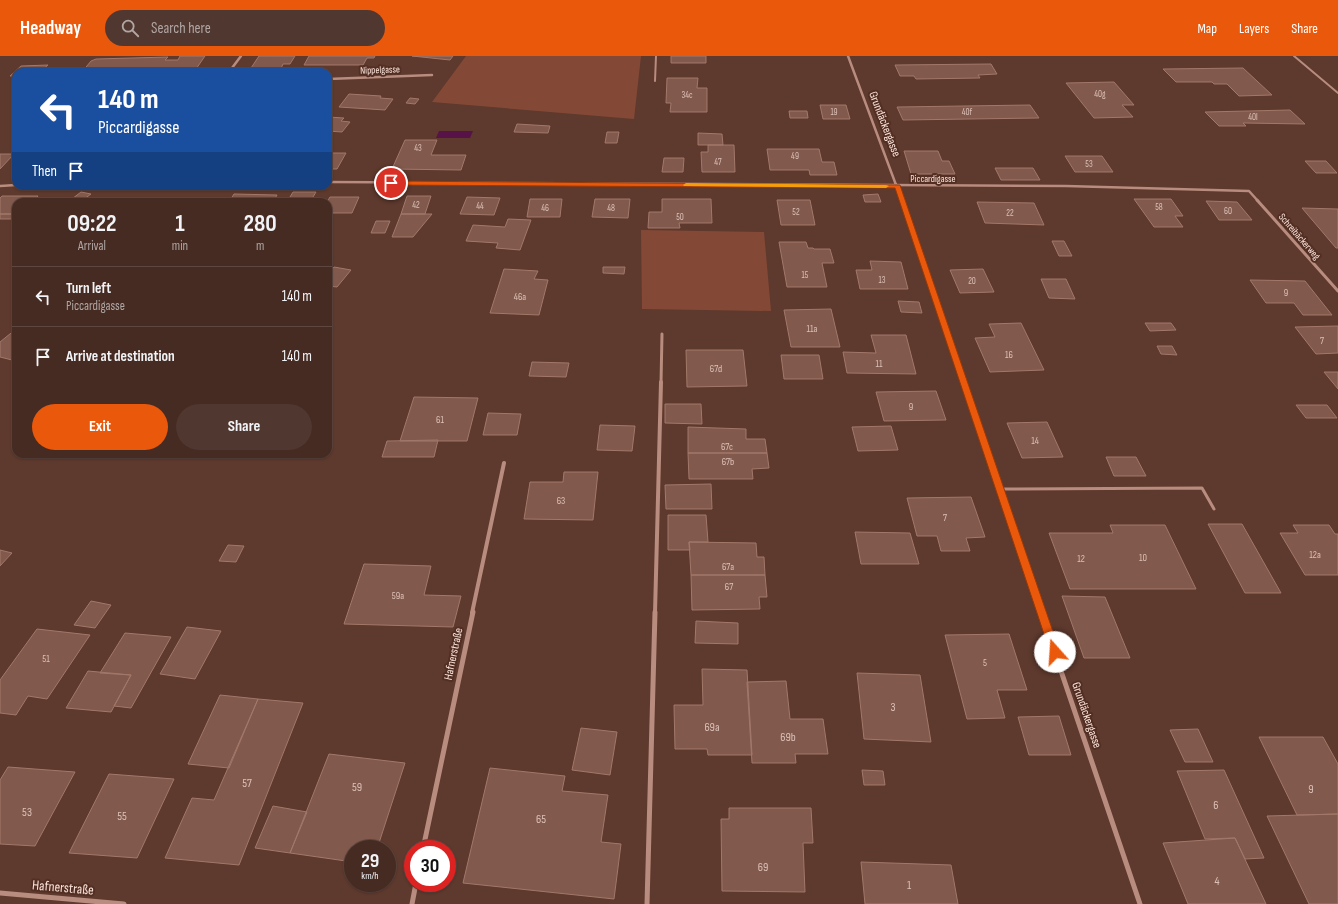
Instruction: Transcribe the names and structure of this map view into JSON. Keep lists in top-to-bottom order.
{
  "streets": {
    "street": [
      "Nippelgasse",
      "Grundäckergasse",
      "Piccardigasse",
      "Schreibäckerweg",
      "Hafnerstraße"
    ]
  },
  "crossings": [
    ["Grundäckergasse", "Piccardigasse"],
    ["Piccardigasse", "Schreibäckerweg"]
  ],
  "house_numbers": [
    "40g",
    "34c",
    "19",
    "40f",
    "40l",
    "43",
    "49",
    "47",
    "53",
    "42",
    "44",
    "58",
    "46",
    "48",
    "60",
    "52",
    "22",
    "50",
    "15",
    "13",
    "20",
    "9",
    "46a",
    "11a",
    "7",
    "16",
    "11",
    "67d",
    "9",
    "61",
    "14",
    "67c",
    "67b",
    "63",
    "7",
    "12a",
    "10",
    "12",
    "67a",
    "67",
    "59a",
    "51",
    "5",
    "3",
    "69a",
    "69b",
    "57",
    "59",
    "9",
    "6",
    "53",
    "55",
    "65",
    "69",
    "4",
    "1"
  ],
  "page": {
    "header": "Headway",
    "search": "Search here",
    "nav": ["Map", "Layers", "Share"],
    "turn": ["140 m", "Piccardigasse"],
    "then": "Then",
    "eta": [
      "09:22",
      "Arrival",
      "1",
      "min",
      "280",
      "m"
    ],
    "list": [
      {
        "name": "Turn left",
        "note": "Piccardigasse",
        "value": "140 m"
      },
      {
        "name": "Arrive at destination",
        "value": "140 m"
      }
    ],
    "buttons": ["Exit", "Share"],
    "speed": "29 km/h",
    "limit": "30"
  }
}
